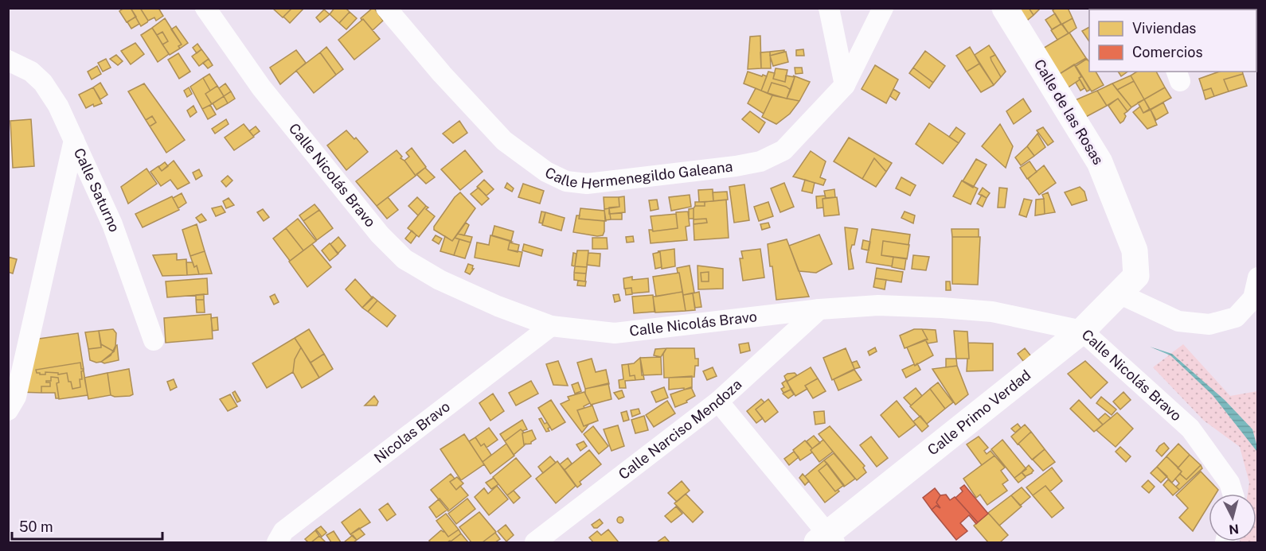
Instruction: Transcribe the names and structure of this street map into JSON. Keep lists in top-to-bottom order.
{
  "streets": {
    "street": [
      "Calle de las Rosas",
      "Calle Hermenegildo Galeana",
      "Calle Nicolás Bravo",
      "Calle Saturno",
      "Calle Primo Verdad",
      "Calle Narciso Mendoza",
      "Nicolas Bravo"
    ]
  },
  "crossings": [
    ["Calle de las Rosas", "Calle Primo Verdad"],
    ["Calle Nicolás Bravo", "Calle Primo Verdad"],
    ["Calle Nicolás Bravo", "Calle Narciso Mendoza"],
    ["Calle Nicolás Bravo", "Nicolas Bravo"]
  ],
  "legend": ["Viviendas", "Comercios"],
  "scale_bar": "50 m",
  "north": "bottom"
}
